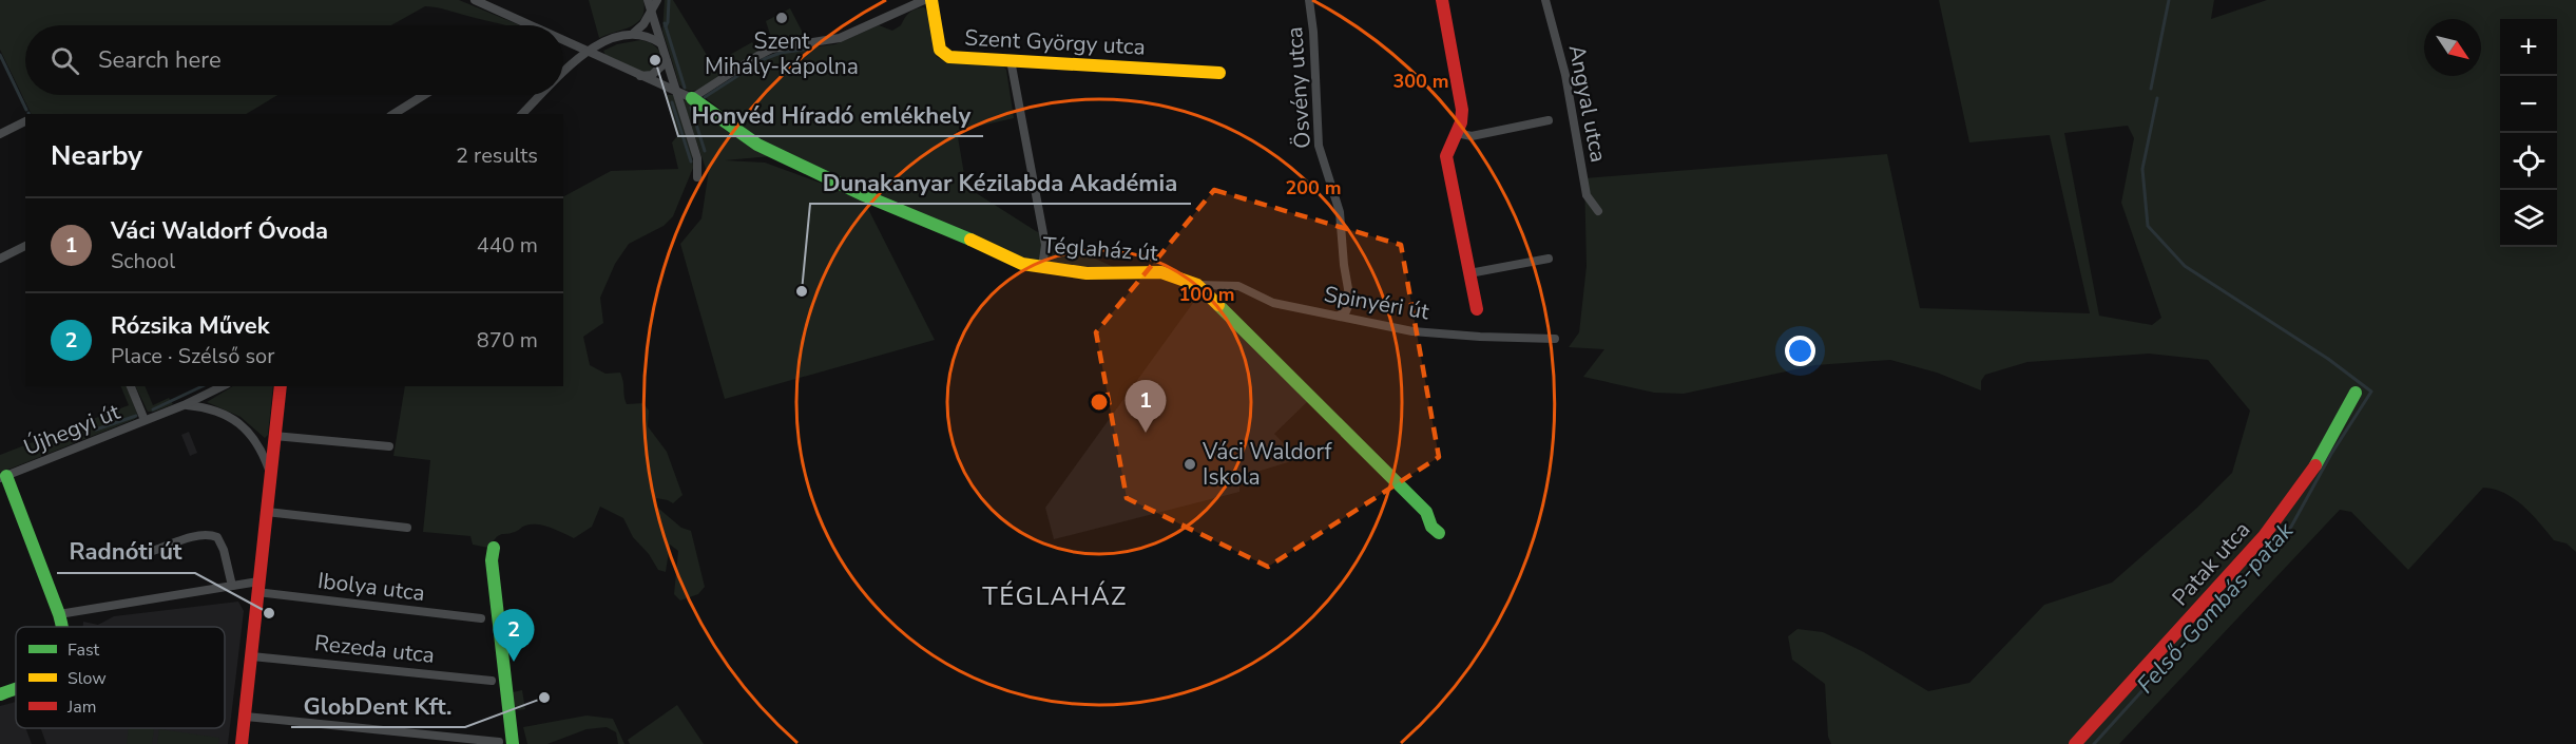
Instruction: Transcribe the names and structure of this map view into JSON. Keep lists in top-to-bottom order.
{
  "streets": {
    "street": [
      "Szent György utca",
      "Ösvény utca",
      "Angyal utca",
      "Téglaház út",
      "Spinyéri út",
      "Újhegyi út",
      "Patak utca",
      "Ibolya utca",
      "Rezeda utca"
    ]
  },
  "crossings": [
    ["Ösvény utca", "Spinyéri út"],
    ["Téglaház út", "Spinyéri út"]
  ],
  "districts": ["TÉGLAHÁZ"],
  "water": ["Felső-Gombás-patak"],
  "places": [
    "Szent Mihály-kápolna",
    "Honvéd Híradó emlékhely",
    "Dunakanyar Kézilabda Akadémia",
    "Váci Waldorf Iskola",
    "Radnóti út",
    "GlobDent Kft."
  ],
  "legend": ["Fast", "Slow", "Jam"],
  "north": "bottom right",
  "page": {
    "map_buttons": ["+", "−"],
    "search": "Search here",
    "heading": ["Nearby", "2 results"],
    "list": [
      {
        "mark": "1",
        "name": "Váci Waldorf Óvoda",
        "note": "School",
        "value": "440 m"
      },
      {
        "mark": "2",
        "name": "Rózsika Művek",
        "note": "Place · Szélső sor",
        "value": "870 m"
      }
    ],
    "pins": ["1", "2"]
  },
  "rings": ["300 m", "200 m", "100 m"]
}
